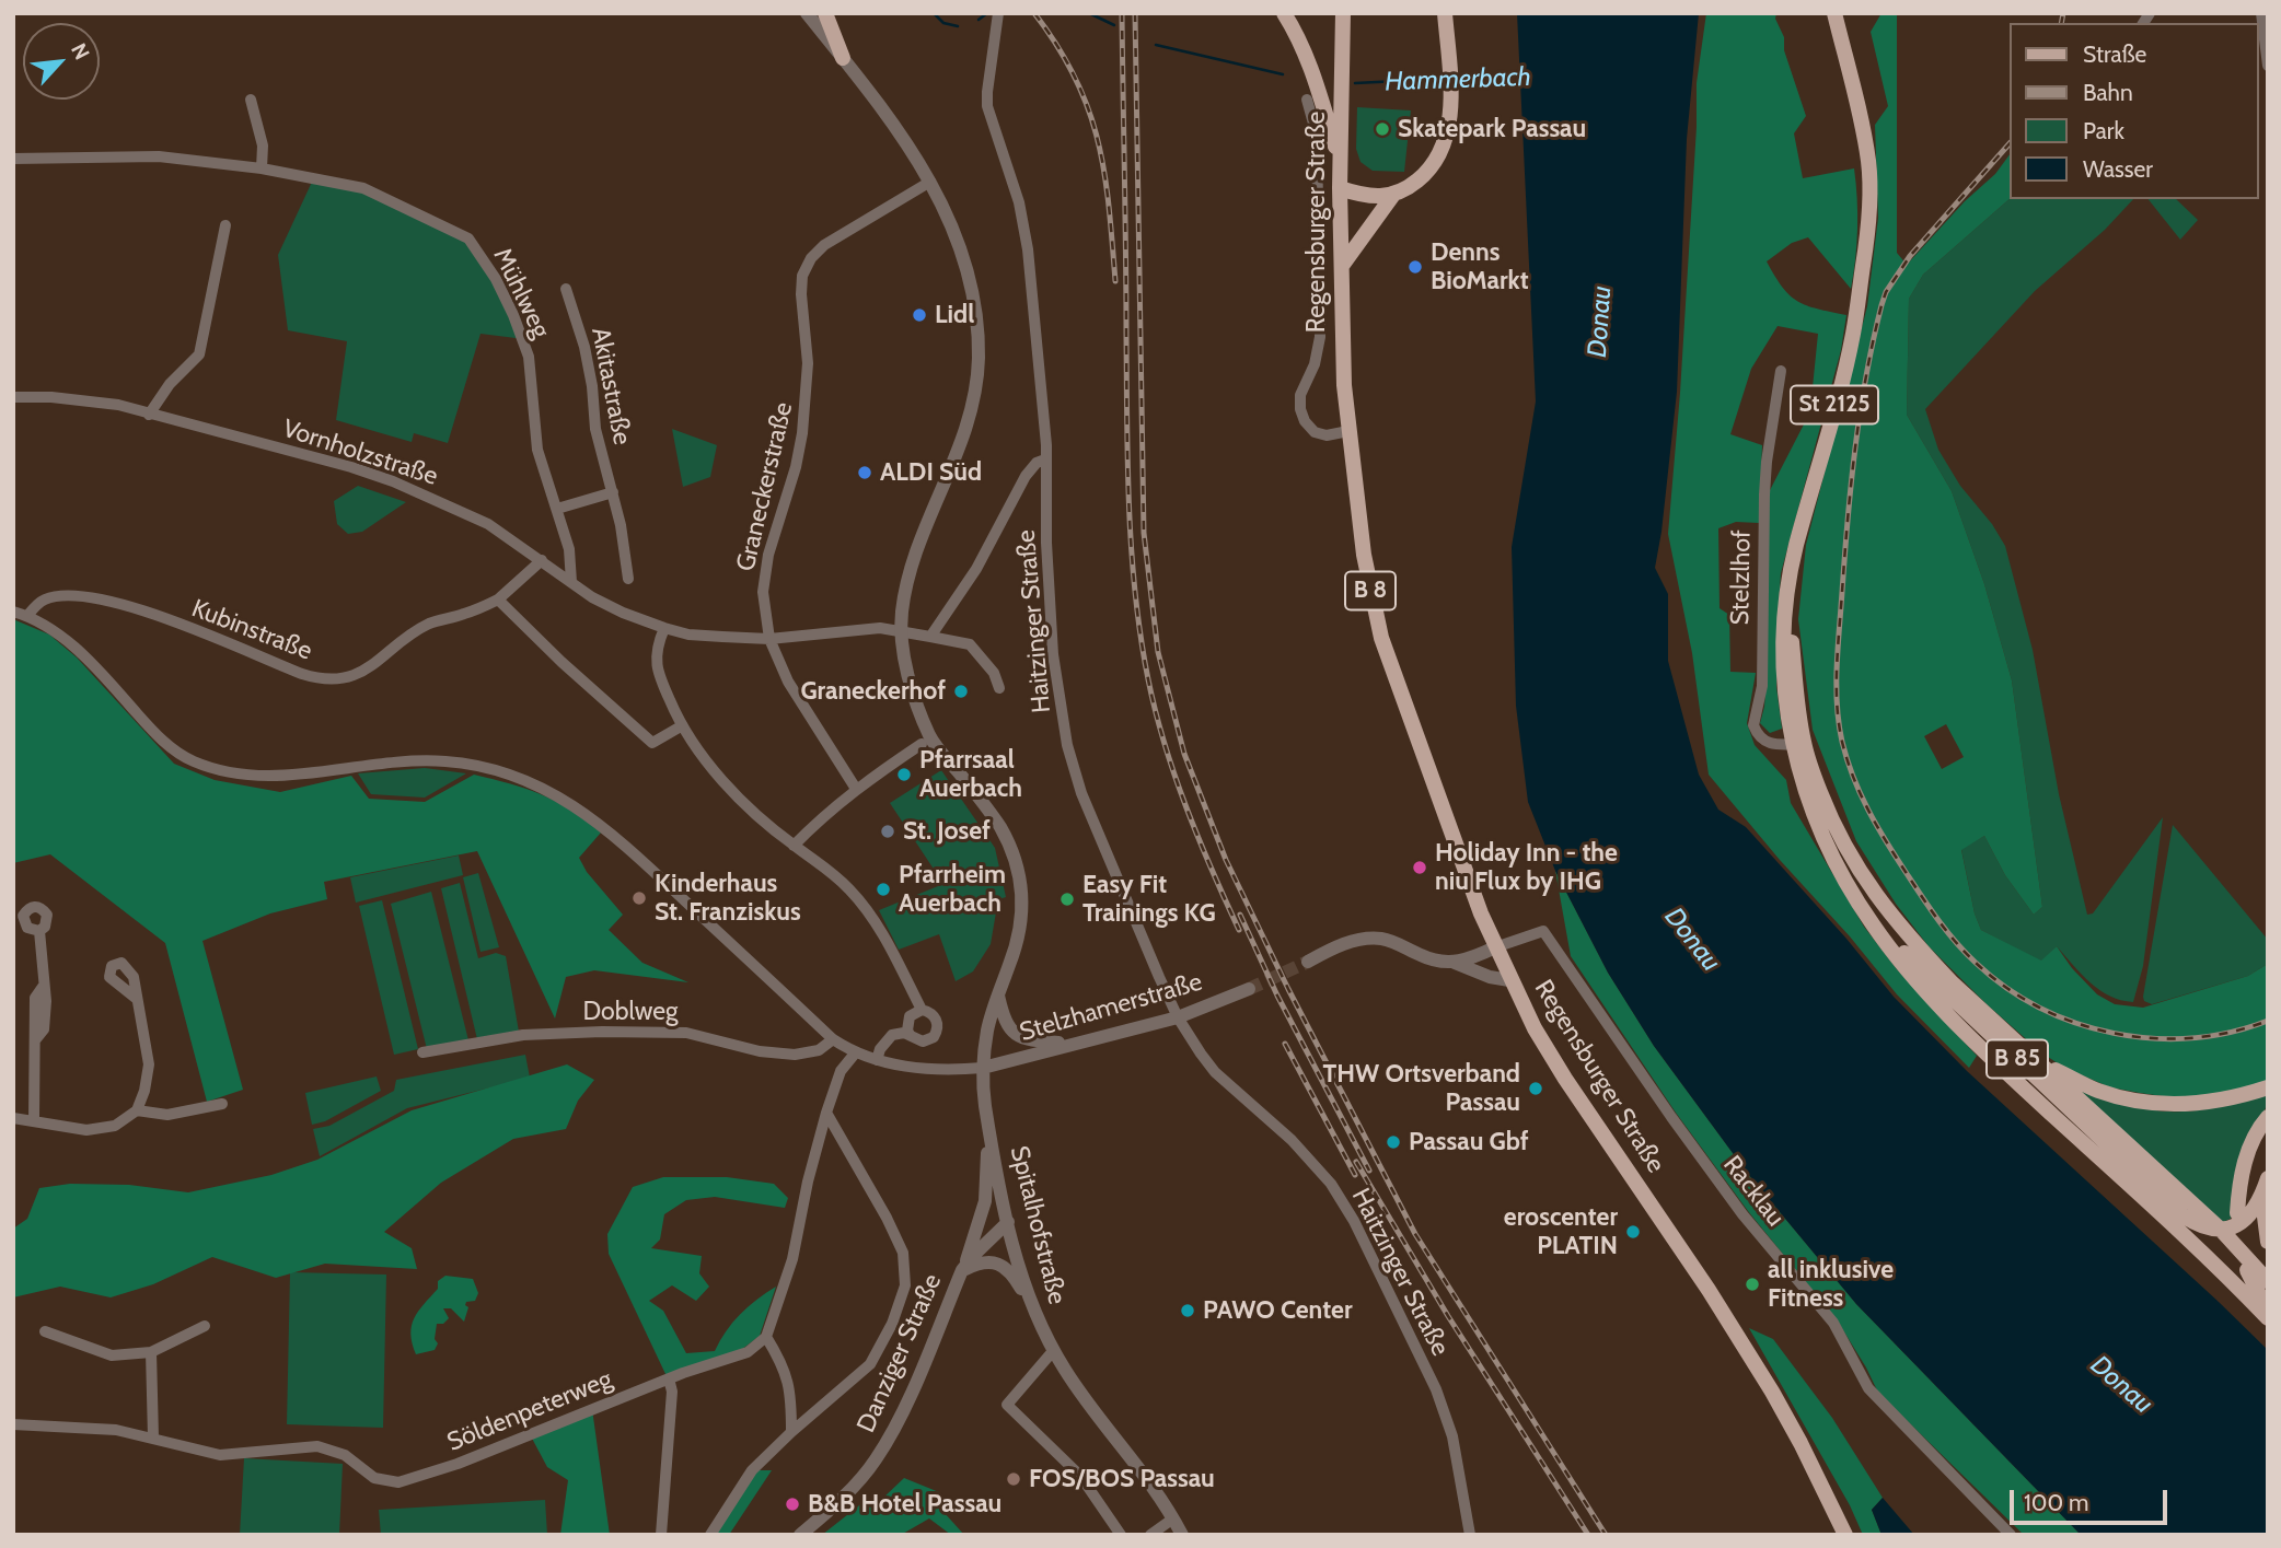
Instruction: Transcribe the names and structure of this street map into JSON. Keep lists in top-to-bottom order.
{
  "streets": {
    "main road": [
      "Regensburger Straße",
      "St 2125",
      "B 8",
      "B 85"
    ],
    "street": [
      "Mühlweg",
      "Akitastraße",
      "Vornholzstraße",
      "Graneckerstraße",
      "Stelzlhof",
      "Haitzinger Straße",
      "Kubinstraße",
      "Stelzhamerstraße",
      "Doblweg",
      "Racklau",
      "Spitalhofstraße",
      "Danziger Straße",
      "Söldenpeterweg"
    ]
  },
  "crossings": [
    ["Regensburger Straße", "B 8"],
    ["Regensburger Straße", "Racklau"],
    ["Mühlweg", "Vornholzstraße"],
    ["St 2125", "Stelzlhof"],
    ["St 2125", "B 85"],
    ["Vornholzstraße", "Graneckerstraße"],
    ["Vornholzstraße", "Kubinstraße"],
    ["Vornholzstraße", "Spitalhofstraße"],
    ["Graneckerstraße", "Spitalhofstraße"],
    ["Haitzinger Straße", "Stelzhamerstraße"],
    ["Stelzhamerstraße", "Spitalhofstraße"],
    ["Spitalhofstraße", "Danziger Straße"]
  ],
  "water": ["Hammerbach", "Donau"],
  "places": [
    "Skatepark Passau",
    "Denns BioMarkt",
    "Lidl",
    "ALDI Süd",
    "Graneckerhof",
    "Pfarrsaal Auerbach",
    "St. Josef",
    "Holiday Inn - the niu Flux by IHG",
    "Pfarrheim Auerbach",
    "Kinderhaus St. Franziskus",
    "Easy Fit Trainings KG",
    "THW Ortsverband Passau",
    "Passau Gbf",
    "eroscenter PLATIN",
    "all inklusive Fitness",
    "PAWO Center",
    "FOS/BOS Passau",
    "B&B Hotel Passau"
  ],
  "legend": [
    "Straße",
    "Bahn",
    "Park",
    "Wasser"
  ],
  "scale_bar": "100 m",
  "north": "top right"
}
